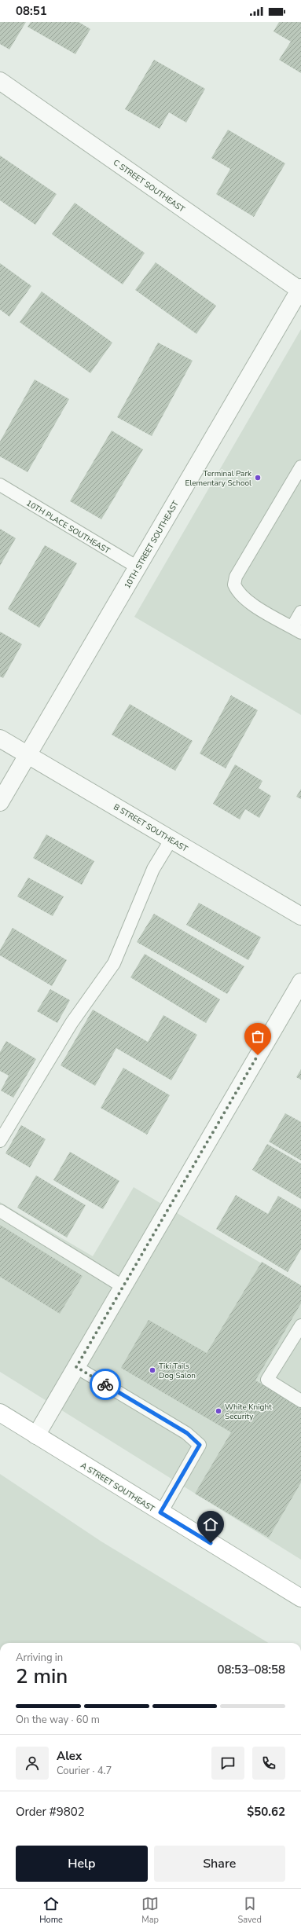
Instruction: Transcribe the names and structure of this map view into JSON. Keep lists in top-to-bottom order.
{
  "streets": {
    "main road": ["A STREET SOUTHEAST"],
    "street": ["C STREET SOUTHEAST", "10TH STREET SOUTHEAST", "B STREET SOUTHEAST"],
    "lane": ["10TH PLACE SOUTHEAST"]
  },
  "crossings": [
    ["C STREET SOUTHEAST", "10TH STREET SOUTHEAST"],
    ["10TH PLACE SOUTHEAST", "10TH STREET SOUTHEAST"],
    ["10TH STREET SOUTHEAST", "B STREET SOUTHEAST"]
  ],
  "places": ["Terminal Park Elementary School", "Tiki Tails Dog Salon", "White Knight Security"],
  "page": {
    "status": "08:51",
    "heading": ["2 min", "Arriving in", "08:53–08:58"],
    "panel": [
      "Alex",
      "Courier · 4.7",
      "Order #9802",
      "$50.62"
    ],
    "bar": "On the way · 60 m",
    "buttons": ["Help", "Share"],
    "tabs": ["Home", "Map", "Saved"]
  }
}
